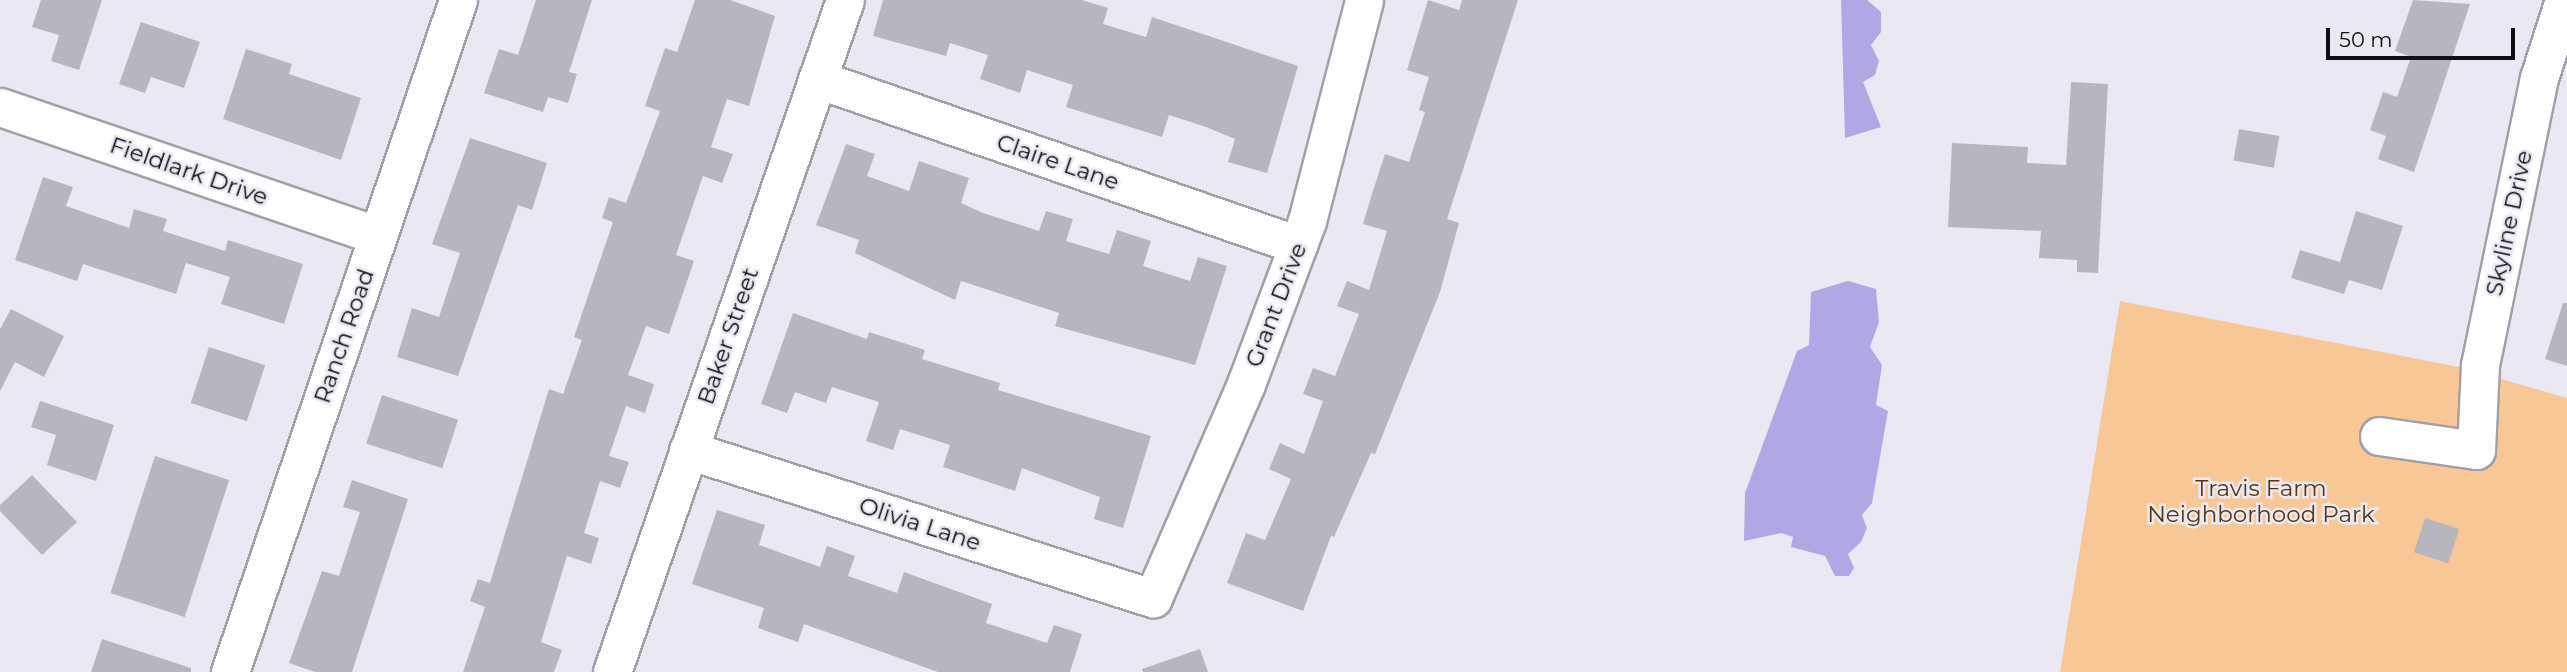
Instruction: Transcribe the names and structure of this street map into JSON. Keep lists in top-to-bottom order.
{
  "streets": {
    "street": [
      "Claire Lane",
      "Fieldlark Drive",
      "Skyline Drive",
      "Grant Drive",
      "Ranch Road",
      "Baker Street",
      "Olivia Lane"
    ]
  },
  "crossings": [
    ["Claire Lane", "Grant Drive"],
    ["Claire Lane", "Baker Street"],
    ["Fieldlark Drive", "Ranch Road"],
    ["Grant Drive", "Olivia Lane"],
    ["Baker Street", "Olivia Lane"]
  ],
  "parks": ["Travis Farm Neighborhood Park"],
  "scale_bar": "50 m"
}
